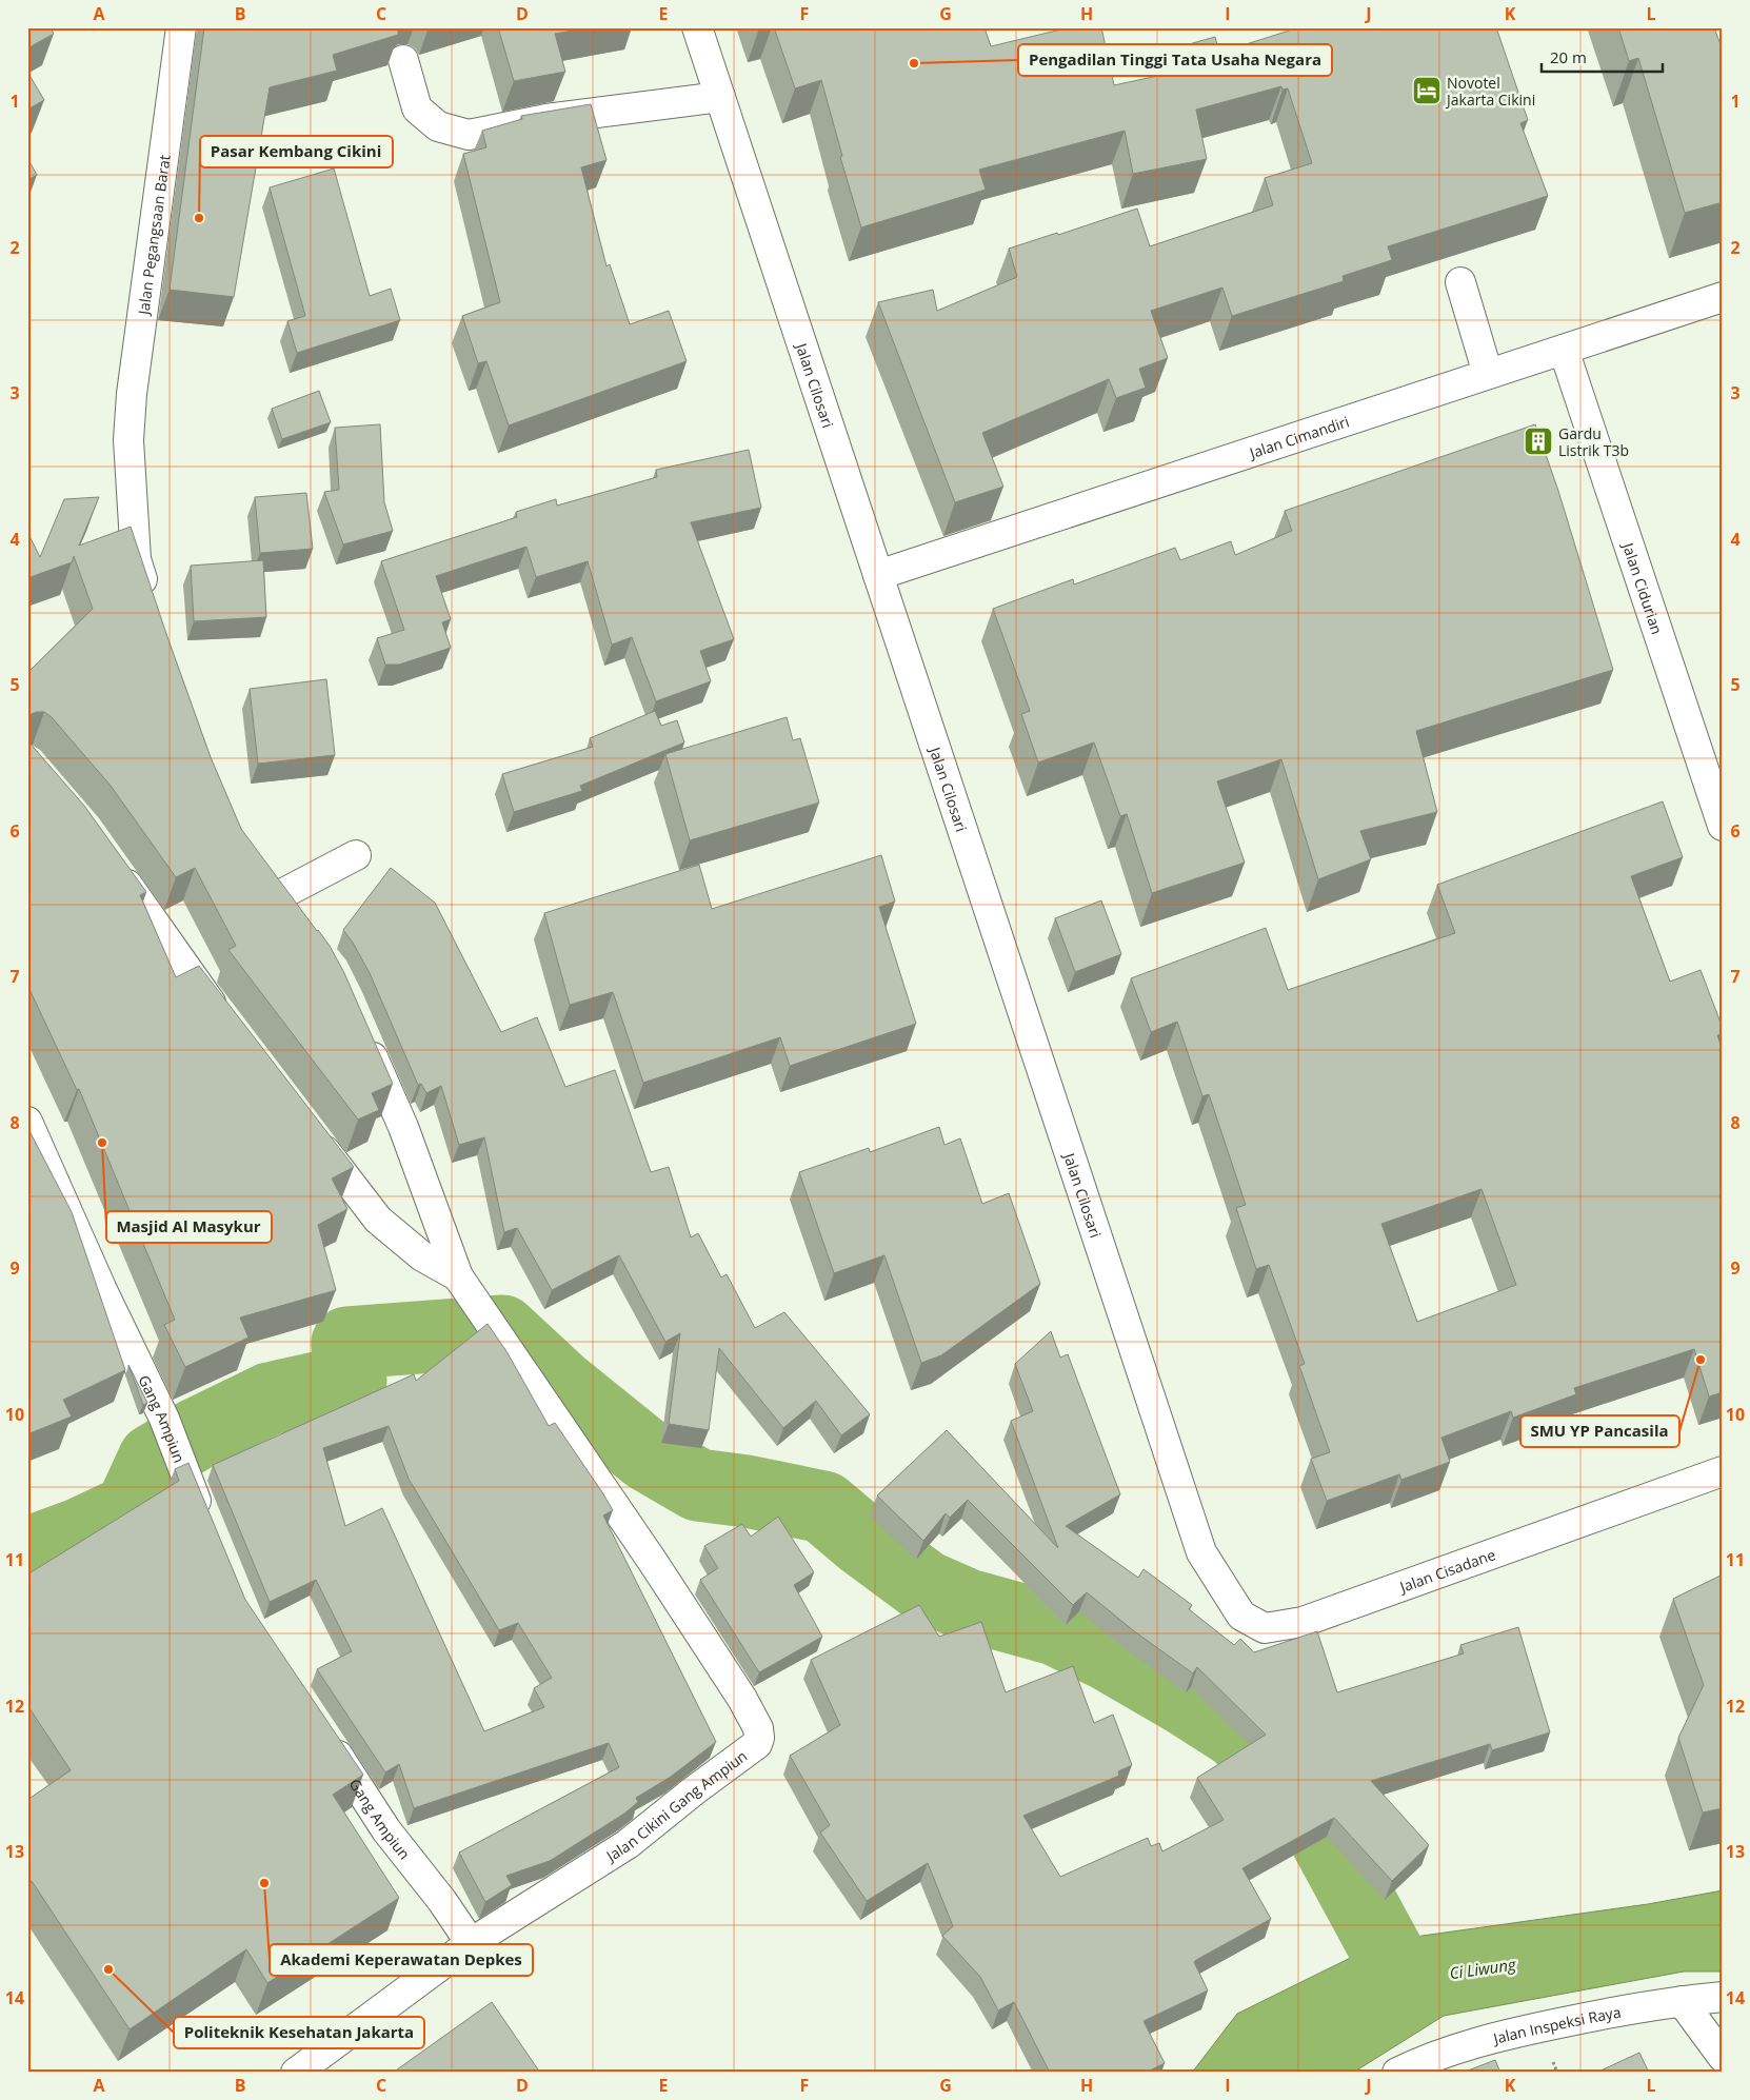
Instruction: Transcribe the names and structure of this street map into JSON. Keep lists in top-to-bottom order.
{
  "streets": {
    "street": [
      "Jalan Pegangsaan Barat",
      "Jalan Cilosari",
      "Jalan Cimandiri",
      "Jalan Cidurian",
      "Gang Ampiun",
      "Jalan Cisadane",
      "Jalan Cikini Gang Ampiun",
      "Jalan Inspeksi Raya"
    ]
  },
  "crossings": [
    ["Jalan Cilosari", "Jalan Cimandiri"],
    ["Jalan Cilosari", "Jalan Cisadane"],
    ["Jalan Cimandiri", "Jalan Cidurian"],
    ["Gang Ampiun", "Jalan Cikini Gang Ampiun"]
  ],
  "water": ["Ci Liwung"],
  "places": {
    "other": [
      "Pengadilan Tinggi Tata Usaha Negara",
      "Pasar Kembang Cikini",
      "Masjid Al Masykur",
      "SMU YP Pancasila",
      "Akademi Keperawatan Depkes",
      "Politeknik Kesehatan Jakarta"
    ],
    "hotel": ["Novotel Jakarta Cikini"],
    "building": ["Gardu Listrik T3b"]
  },
  "scale_bar": "20 m",
  "grid": {
    "columns": [
      "A",
      "B",
      "C",
      "D",
      "E",
      "F",
      "G",
      "H",
      "I",
      "J",
      "K",
      "L"
    ],
    "rows": [
      "1",
      "2",
      "3",
      "4",
      "5",
      "6",
      "7",
      "8",
      "9",
      "10",
      "11",
      "12",
      "13",
      "14"
    ]
  }
}
